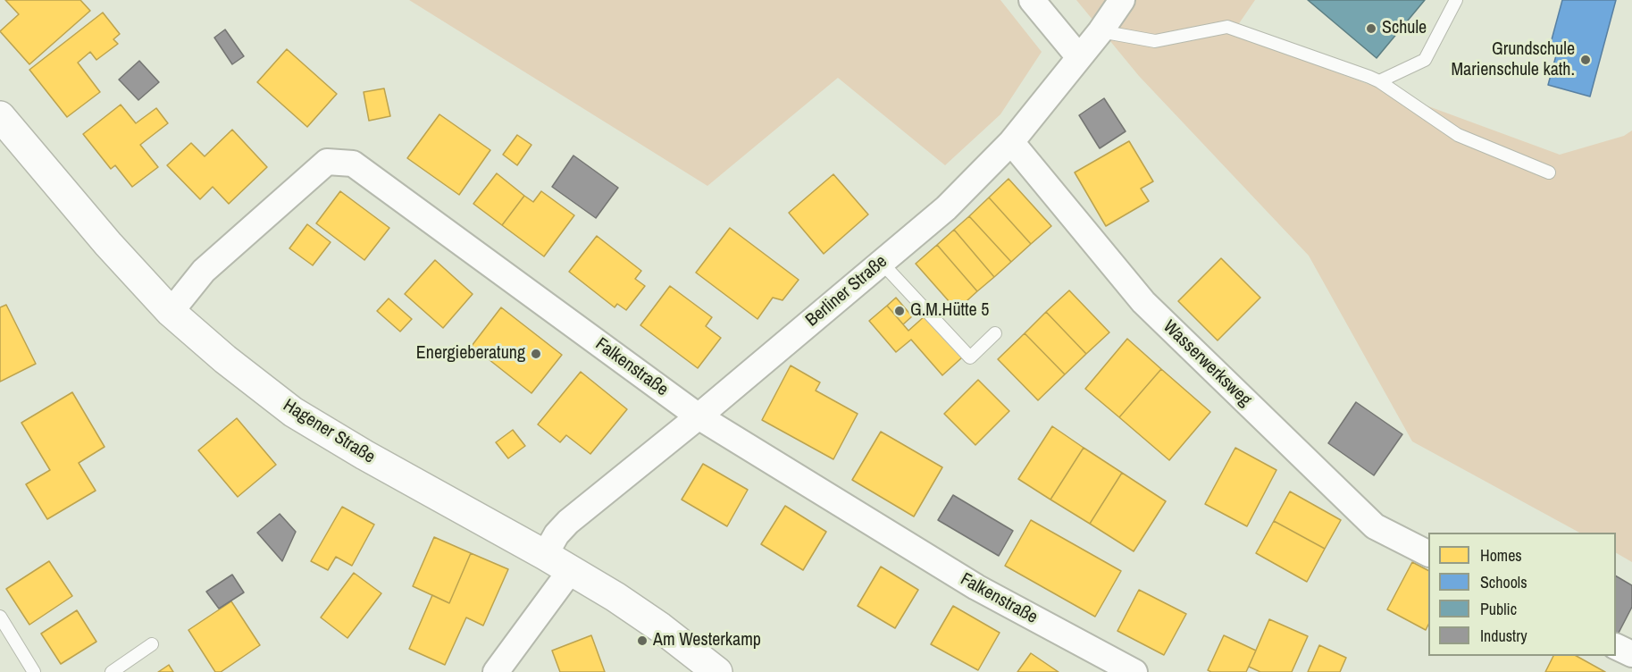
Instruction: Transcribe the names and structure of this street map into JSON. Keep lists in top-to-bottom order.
{
  "streets": {
    "main road": ["Hagener Straße"],
    "street": ["Berliner Straße", "Wasserwerksweg", "Falkenstraße"]
  },
  "crossings": [
    ["Berliner Straße", "Wasserwerksweg"],
    ["Berliner Straße", "Falkenstraße"],
    ["Berliner Straße", "Hagener Straße"],
    ["Falkenstraße", "Hagener Straße"]
  ],
  "places": [
    "Schule",
    "Grundschule Marienschule kath.",
    "G.M.Hütte 5",
    "Energieberatung",
    "Am Westerkamp"
  ],
  "legend": [
    "Homes",
    "Schools",
    "Public",
    "Industry"
  ]
}
